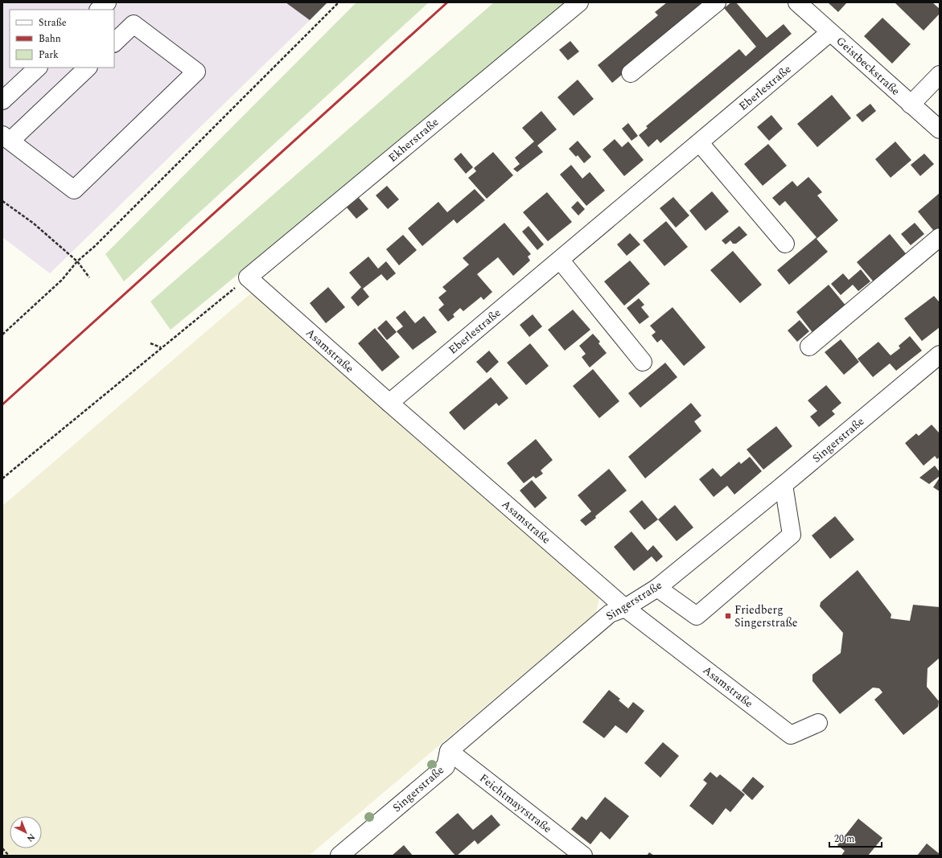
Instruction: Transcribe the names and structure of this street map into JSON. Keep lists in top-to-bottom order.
{
  "streets": {
    "street": [
      "Geistbeckstraße",
      "Eberlestraße",
      "Ekherstraße",
      "Asamstraße",
      "Singerstraße",
      "Feichtmayrstraße"
    ]
  },
  "crossings": [
    ["Geistbeckstraße", "Eberlestraße"],
    ["Eberlestraße", "Asamstraße"],
    ["Ekherstraße", "Asamstraße"],
    ["Asamstraße", "Singerstraße"],
    ["Singerstraße", "Feichtmayrstraße"]
  ],
  "places": {
    "transit": ["Friedberg Singerstraße"]
  },
  "legend": ["Straße", "Bahn", "Park"],
  "scale_bar": "20 m",
  "north": "bottom right"
}
